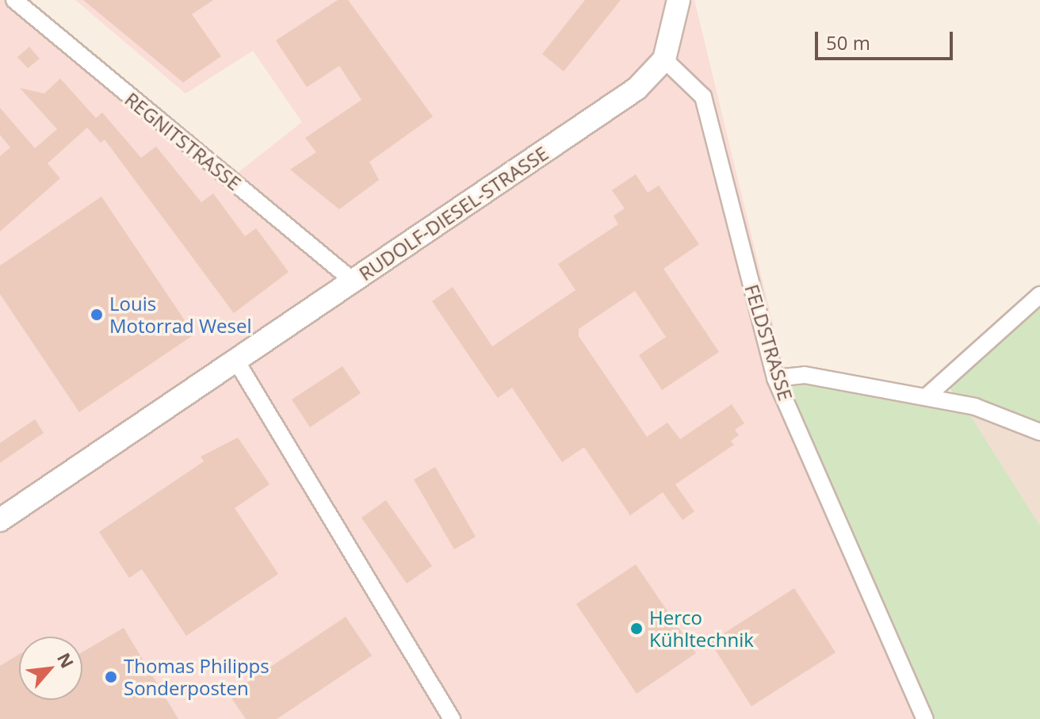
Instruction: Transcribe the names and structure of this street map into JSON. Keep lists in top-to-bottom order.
{
  "streets": {
    "street": ["REGNITSTRASSE", "RUDOLF-DIESEL-STRASSE", "FELDSTRASSE"]
  },
  "crossings": [
    ["REGNITSTRASSE", "RUDOLF-DIESEL-STRASSE"],
    ["RUDOLF-DIESEL-STRASSE", "FELDSTRASSE"]
  ],
  "places": ["Louis Motorrad Wesel", "Herco Kühltechnik", "Thomas Philipps Sonderposten"],
  "scale_bar": "50 m",
  "north": "top right"
}
